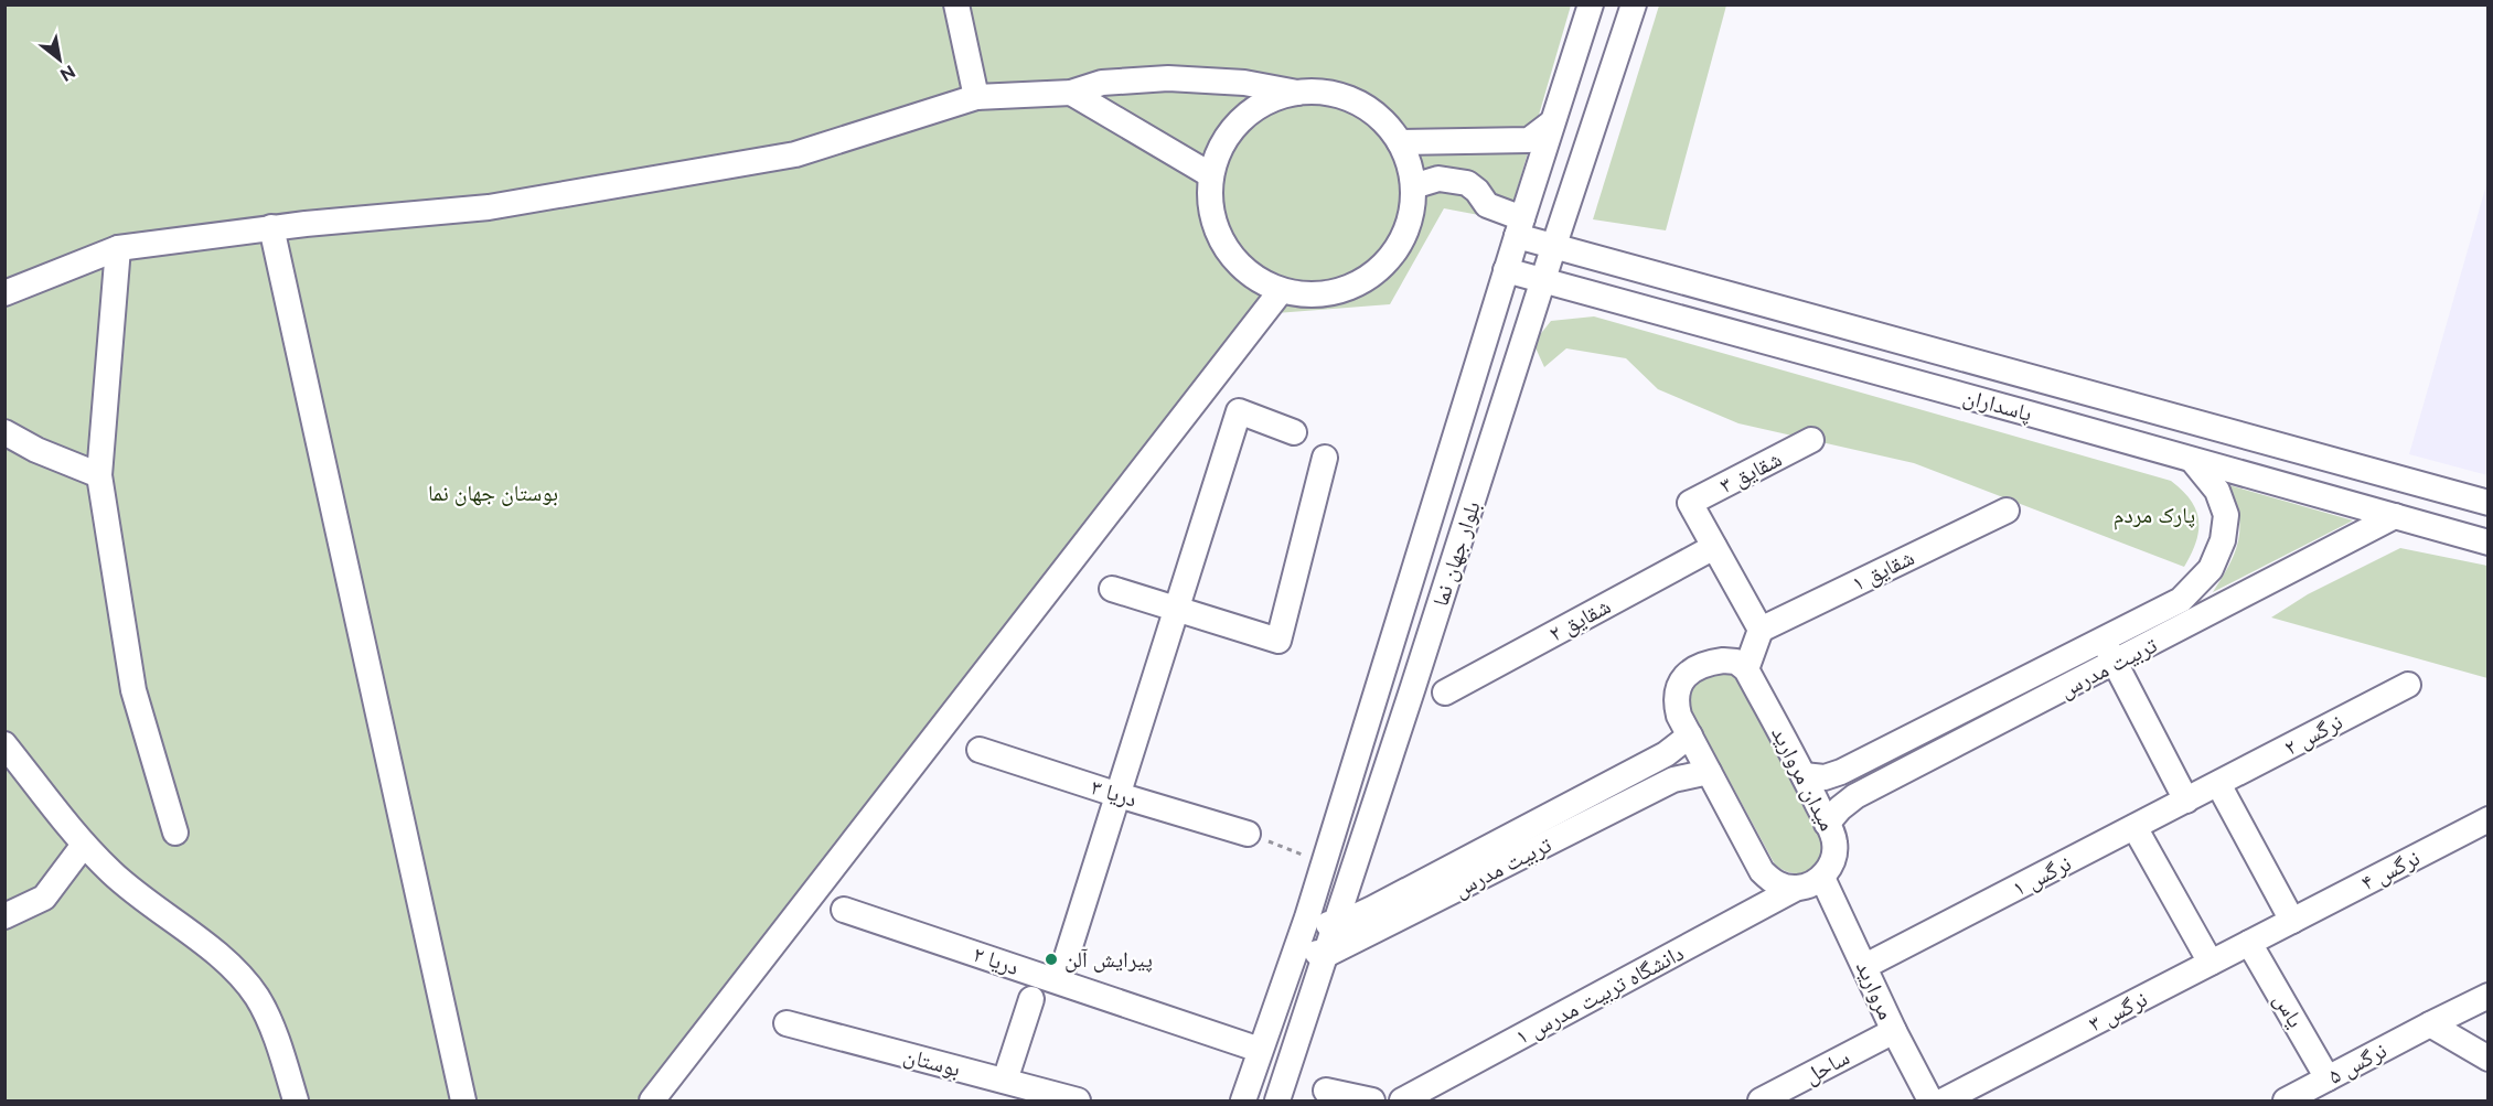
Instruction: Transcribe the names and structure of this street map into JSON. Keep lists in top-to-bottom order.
{
  "streets": {
    "street": [
      "پاسداران",
      "شقایق ۳",
      "بلوار جهان نما",
      "شقایق ۱",
      "شقایق ۲",
      "تربیت مدرس",
      "نرگس ۲",
      "میدان مروارید",
      "دریا ۳",
      "نرگس ۴",
      "نرگس ۱",
      "دریا ۲",
      "مروارید",
      "۱ دانشگاه تربیت مدرس",
      "یاس",
      "نرگس ۳",
      "بوستان",
      "۵ نرگس",
      "ساحل"
    ]
  },
  "crossings": [
    ["پاسداران", "بلوار جهان نما"],
    ["پاسداران", "تربیت مدرس"],
    ["شقایق ۳", "شقایق ۲"],
    ["بلوار جهان نما", "تربیت مدرس"],
    ["بلوار جهان نما", "دریا ۲"],
    ["تربیت مدرس", "میدان مروارید"],
    ["نرگس ۲", "نرگس ۱"],
    ["میدان مروارید", "مروارید"],
    ["نرگس ۴", "نرگس ۳"],
    ["نرگس ۱", "مروارید"],
    ["مروارید", "ساحل"],
    ["یاس", "نرگس ۳"],
    ["یاس", "۵ نرگس"]
  ],
  "parks": ["بوستان جهان نما", "پارک مردم"],
  "places": ["پیرایش آلن"],
  "north": "bottom right"
}
